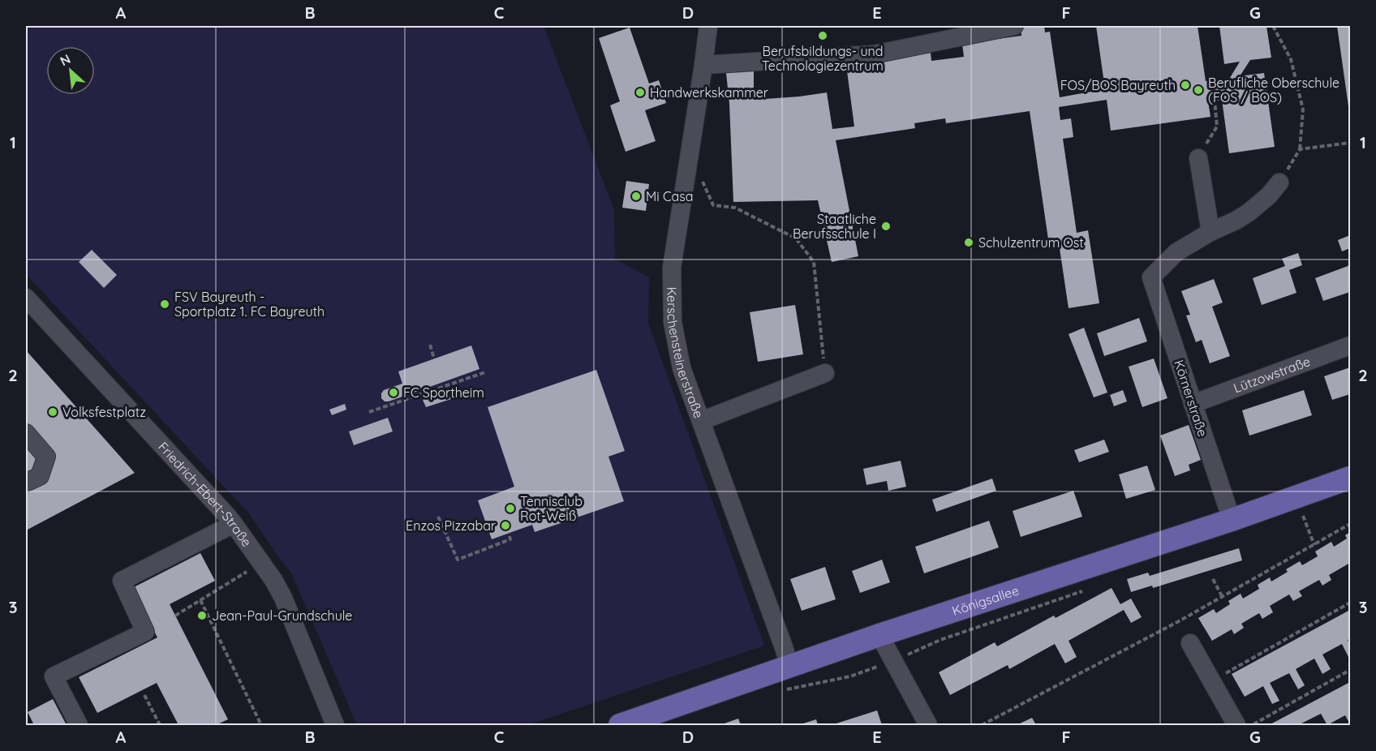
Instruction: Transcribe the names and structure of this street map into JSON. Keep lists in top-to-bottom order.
{
  "streets": {
    "main road": ["Königsallee"],
    "street": [
      "Kerschensteinerstraße",
      "Lützowstraße",
      "Körnerstraße",
      "Friedrich-Ebert-Straße"
    ]
  },
  "crossings": [
    ["Kerschensteinerstraße", "Königsallee"],
    ["Lützowstraße", "Körnerstraße"],
    ["Körnerstraße", "Königsallee"]
  ],
  "places": [
    "Berufsbildungs- und Technologiezentrum",
    "FOS/BOS Bayreuth",
    "Berufliche Oberschule (FOS / BOS)",
    "Handwerkskammer",
    "Mi Casa",
    "Staatliche Berufsschule I",
    "Schulzentrum Ost",
    "FSV Bayreuth - Sportplatz 1. FC Bayreuth",
    "FC Sportheim",
    "Volksfestplatz",
    "Tennisclub Rot-Weiß",
    "Enzos Pizzabar",
    "Jean-Paul-Grundschule"
  ],
  "north": "top left",
  "grid": {
    "columns": [
      "A",
      "B",
      "C",
      "D",
      "E",
      "F",
      "G"
    ],
    "rows": ["1", "2", "3"]
  }
}
